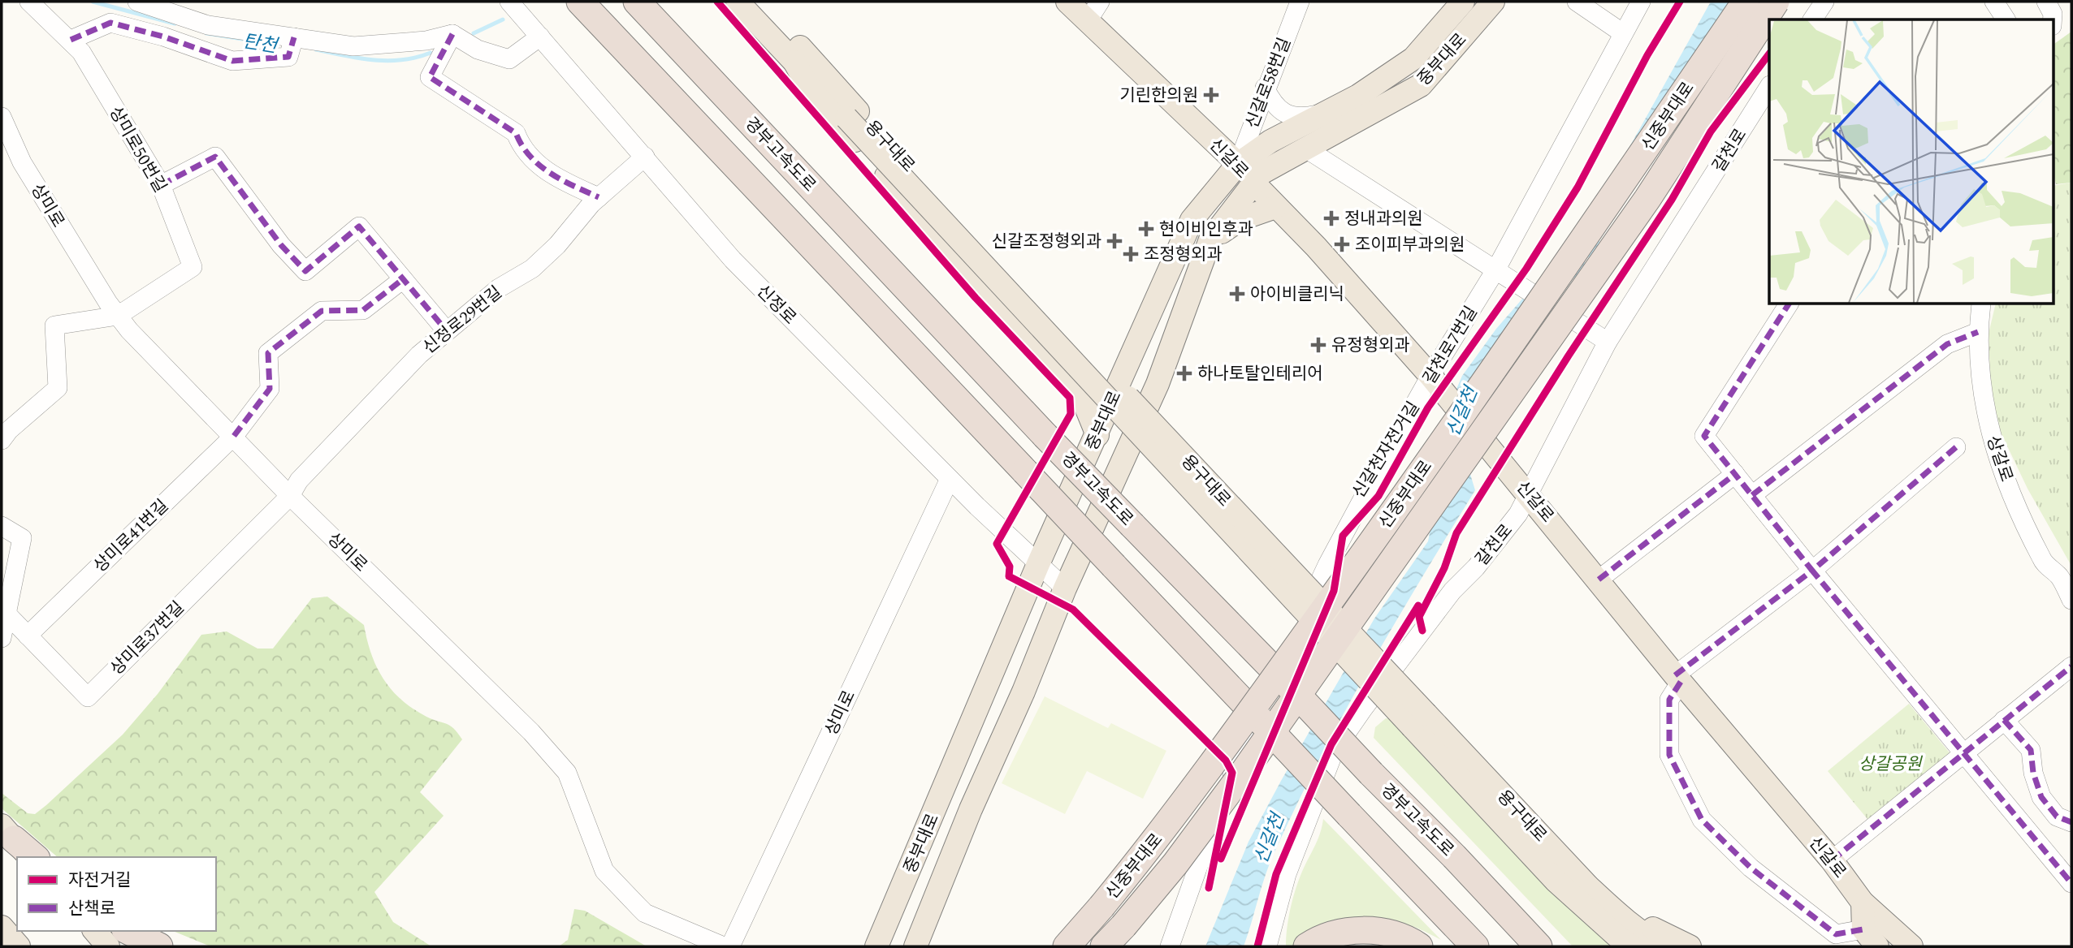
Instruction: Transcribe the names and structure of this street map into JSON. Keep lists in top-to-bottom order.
{
  "streets": {
    "highway": ["신중부대로", "경부고속도로"],
    "main road": ["중부대로", "용구대로", "신갈로"],
    "street": [
      "신갈로58번길",
      "상미로50번길",
      "갈천로",
      "상미로",
      "신정로",
      "신정로29번길",
      "갈천로7번길",
      "상갈로",
      "상미로41번길",
      "상미로37번길"
    ],
    "cycle path": ["신갈천자전거길"]
  },
  "crossings": [
    ["중부대로", "신갈로58번길"],
    ["중부대로", "신갈로"],
    ["중부대로", "신정로"],
    ["신갈로58번길", "신갈로"],
    ["상미로50번길", "상미로"],
    ["갈천로", "신갈로"],
    ["신갈로", "갈천로7번길"],
    ["상미로", "신정로"],
    ["상미로", "신정로29번길"],
    ["상미로", "상미로41번길"],
    ["상미로", "상미로37번길"],
    ["신정로", "신정로29번길"],
    ["신정로29번길", "상미로37번길"],
    ["상미로41번길", "상미로37번길"]
  ],
  "water": ["탄천", "신갈천"],
  "parks": ["상갈공원"],
  "places": {
    "health": [
      "기린한의원",
      "정내과의원",
      "현이비인후과",
      "신갈조정형외과",
      "조이피부과의원",
      "조정형외과",
      "아이비클리닉",
      "유정형외과",
      "하나토탈인테리어"
    ]
  },
  "legend": ["자전거길", "산책로"]
}
